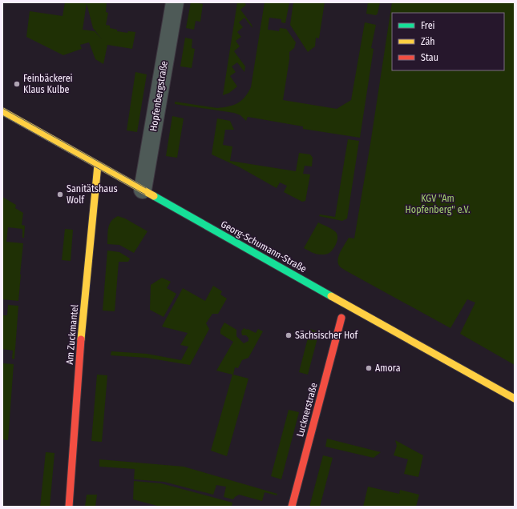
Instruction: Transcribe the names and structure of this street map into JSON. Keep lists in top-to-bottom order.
{
  "streets": {
    "main road": ["Georg-Schumann-Straße", "Am Zuckmantel", "Lucknerstraße"],
    "street": ["Hopfenbergstraße"]
  },
  "crossings": [
    ["Hopfenbergstraße", "Georg-Schumann-Straße"],
    ["Georg-Schumann-Straße", "Am Zuckmantel"]
  ],
  "parks": ["KGV \"Am Hopfenberg\" e.V."],
  "places": [
    "Feinbäckerei Klaus Kulbe",
    "Sanitätshaus Wolf",
    "Sächsischer Hof",
    "Amora"
  ],
  "legend": ["Frei", "Zäh", "Stau"]
}
